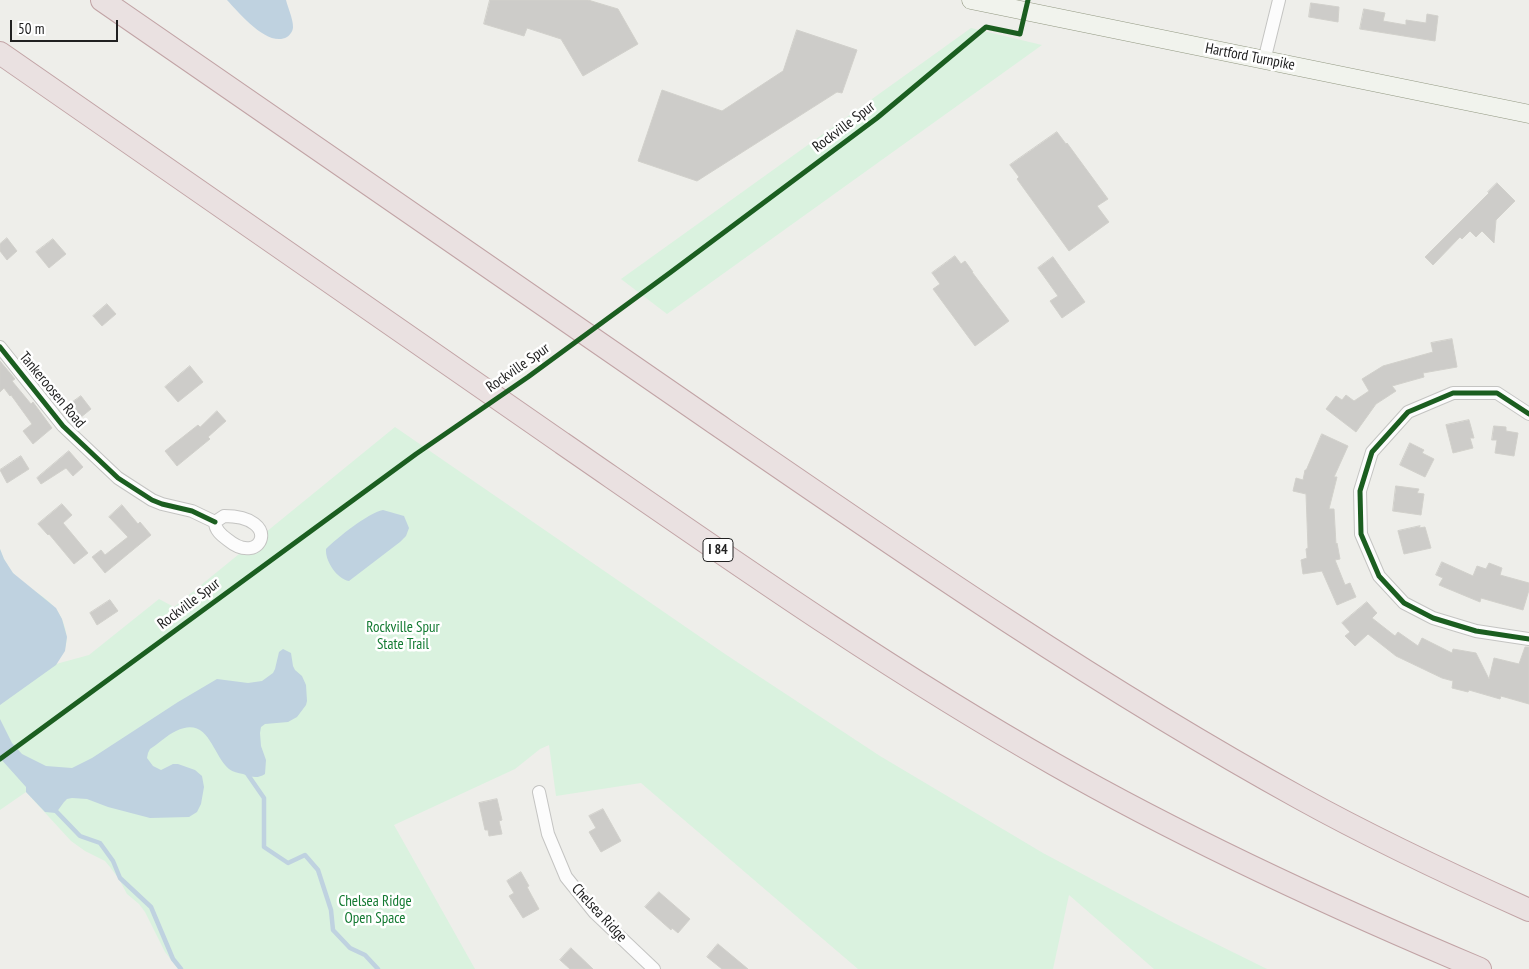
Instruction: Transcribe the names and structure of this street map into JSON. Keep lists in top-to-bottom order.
{
  "streets": {
    "highway": ["I 84"],
    "main road": ["Hartford Turnpike"],
    "street": ["Tankeroosen Road", "Chelsea Ridge"],
    "cycle path": ["Rockville Spur"]
  },
  "parks": ["Rockville Spur State Trail", "Chelsea Ridge Open Space"],
  "scale_bar": "50 m"
}
